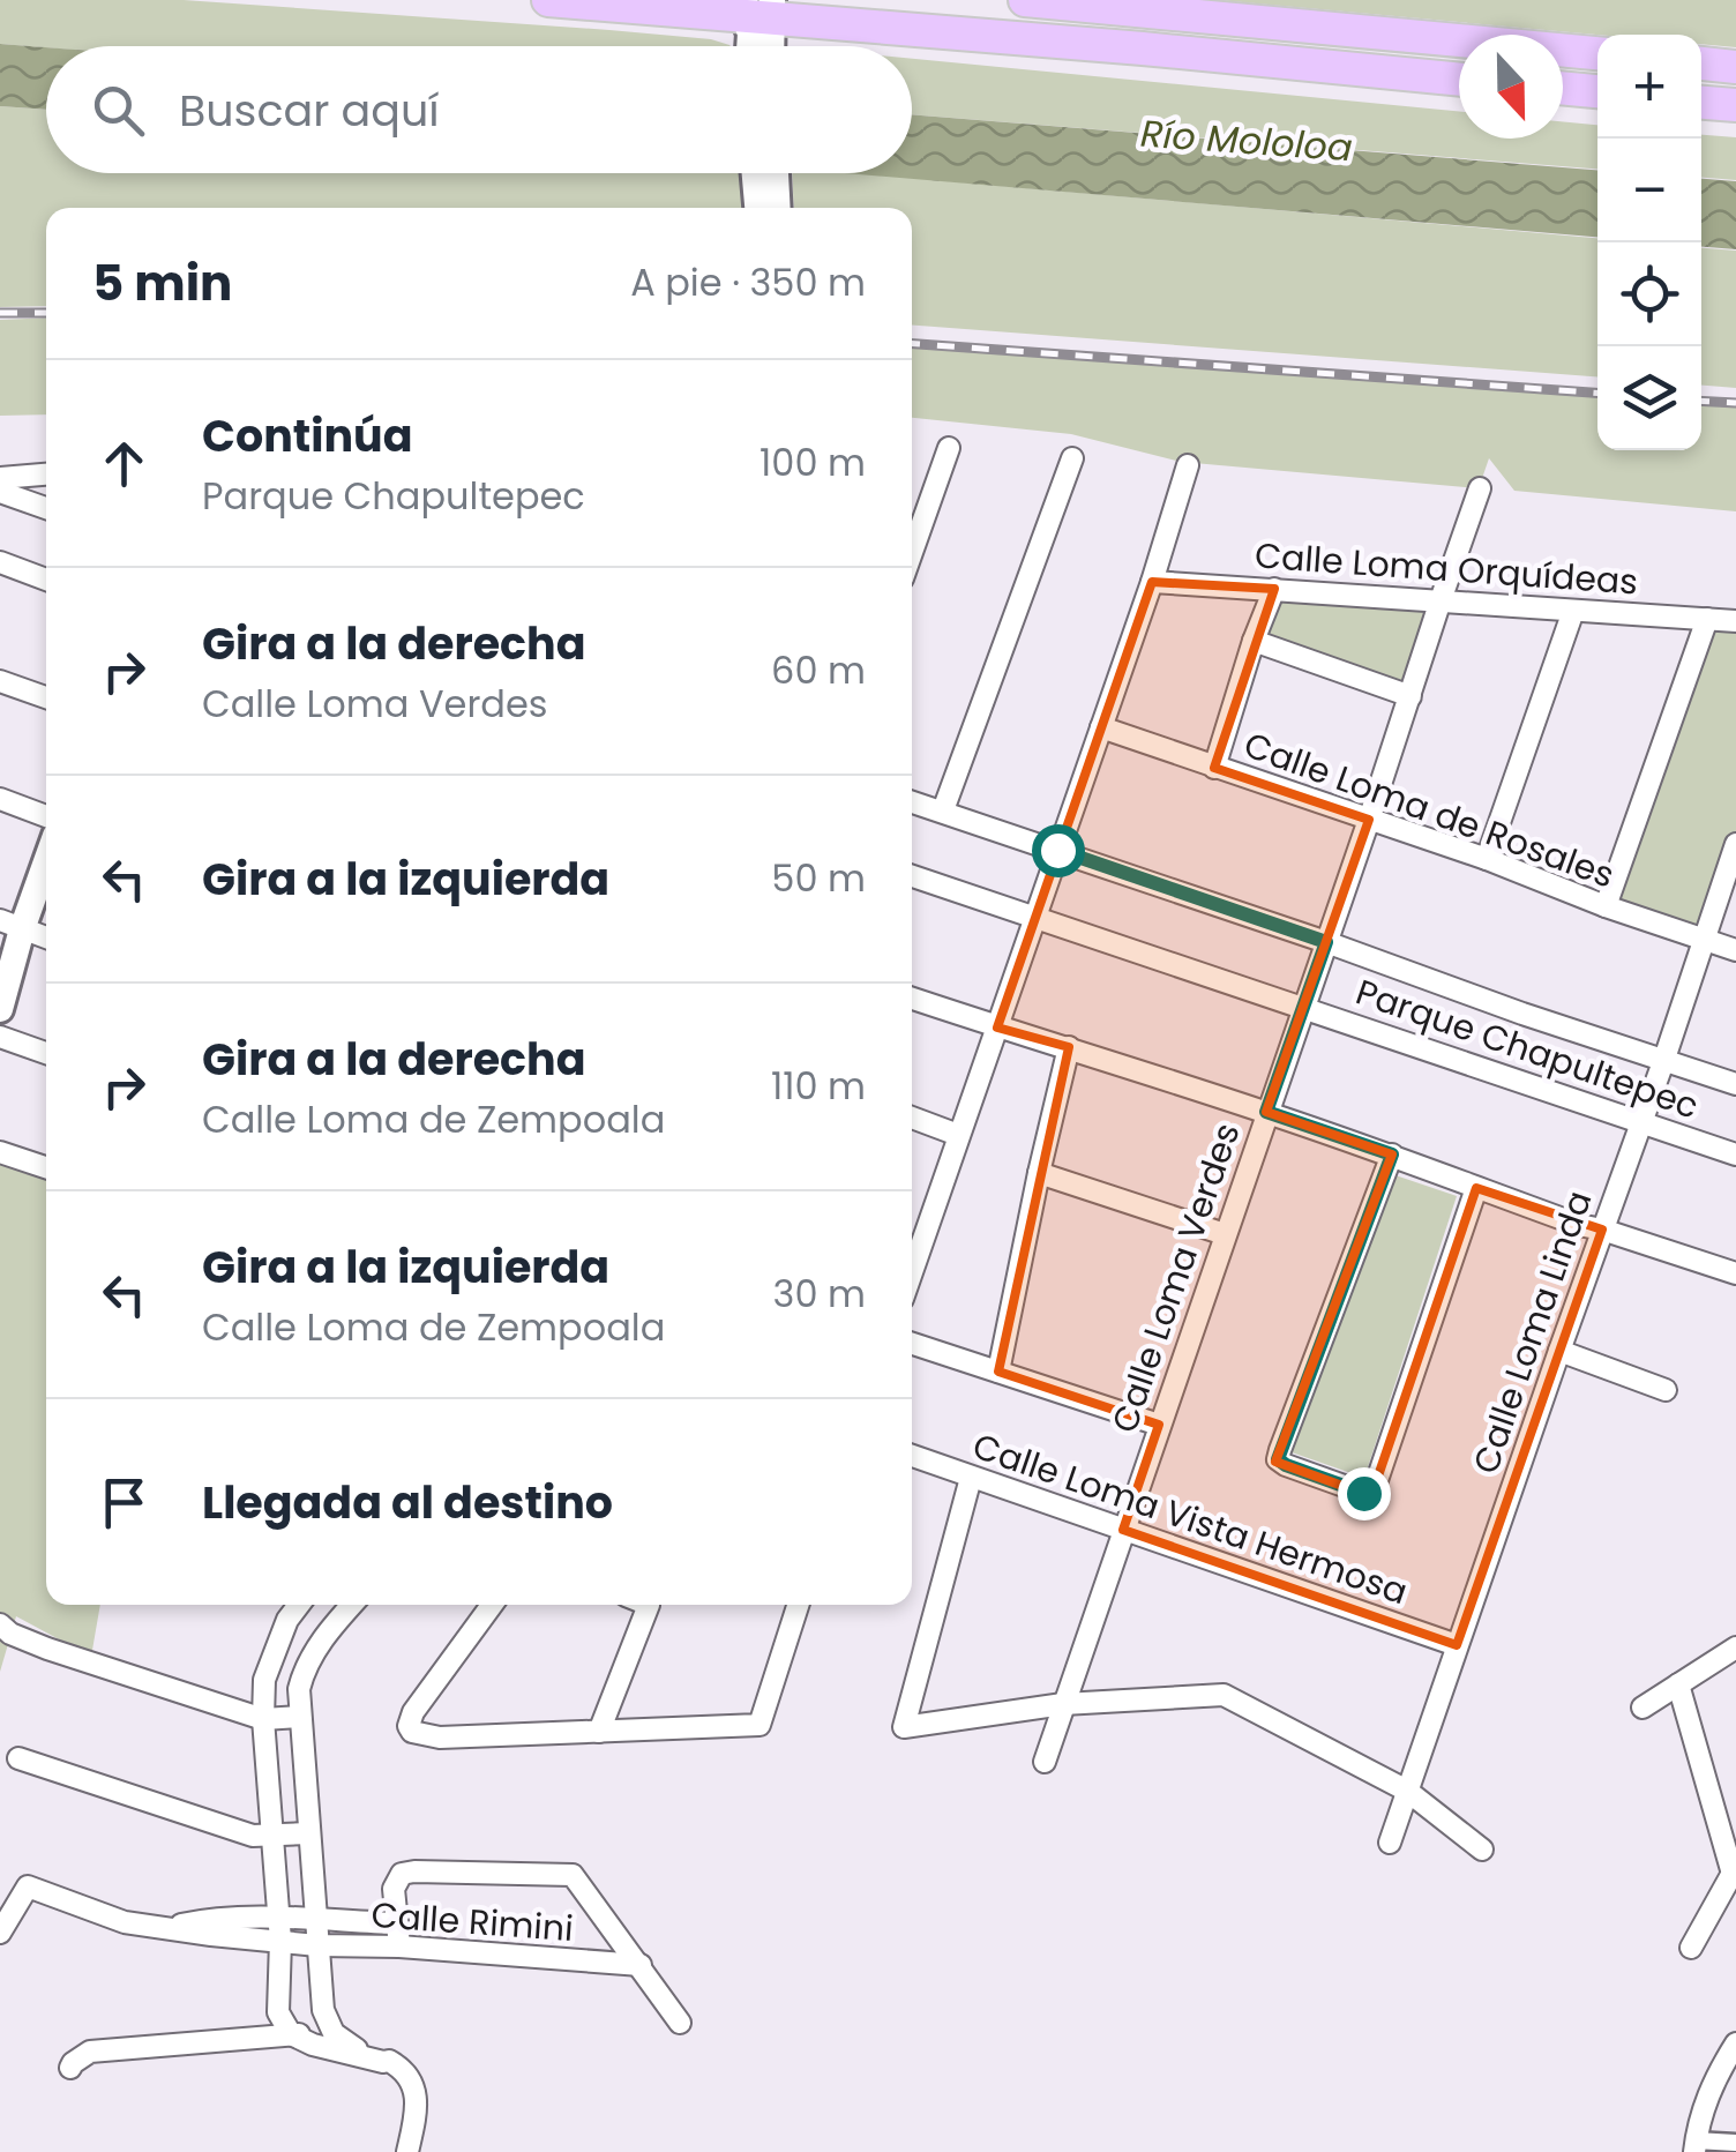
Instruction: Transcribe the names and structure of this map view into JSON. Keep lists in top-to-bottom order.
{
  "streets": {
    "street": [
      "Calle Loma Orquídeas",
      "Calle Loma de Rosales",
      "Parque Chapultepec",
      "Calle Loma Verdes",
      "Calle Loma Linda",
      "Calle Loma Vista Hermosa",
      "Calle Rimini"
    ]
  },
  "crossings": [
    ["Calle Loma Orquídeas", "Calle Loma Verdes"],
    ["Calle Loma de Rosales", "Calle Loma Verdes"],
    ["Calle Loma de Rosales", "Calle Loma Linda"],
    ["Parque Chapultepec", "Calle Loma Verdes"],
    ["Parque Chapultepec", "Calle Loma Linda"],
    ["Calle Loma Verdes", "Calle Loma Vista Hermosa"],
    ["Calle Loma Linda", "Calle Loma Vista Hermosa"]
  ],
  "water": ["Río Mololoa"],
  "north": "bottom",
  "page": {
    "map_buttons": ["+", "−"],
    "search": "Buscar aquí",
    "heading": ["5 min", "A pie · 350 m"],
    "list": [
      ["Continúa", "Parque Chapultepec", "100 m"],
      ["Gira a la derecha", "Calle Loma Verdes", "60 m"],
      ["Gira a la izquierda", "50 m"],
      ["Gira a la derecha", "Calle Loma de Zempoala", "110 m"],
      ["Gira a la izquierda", "Calle Loma de Zempoala", "30 m"],
      "Llegada al destino"
    ]
  }
}
